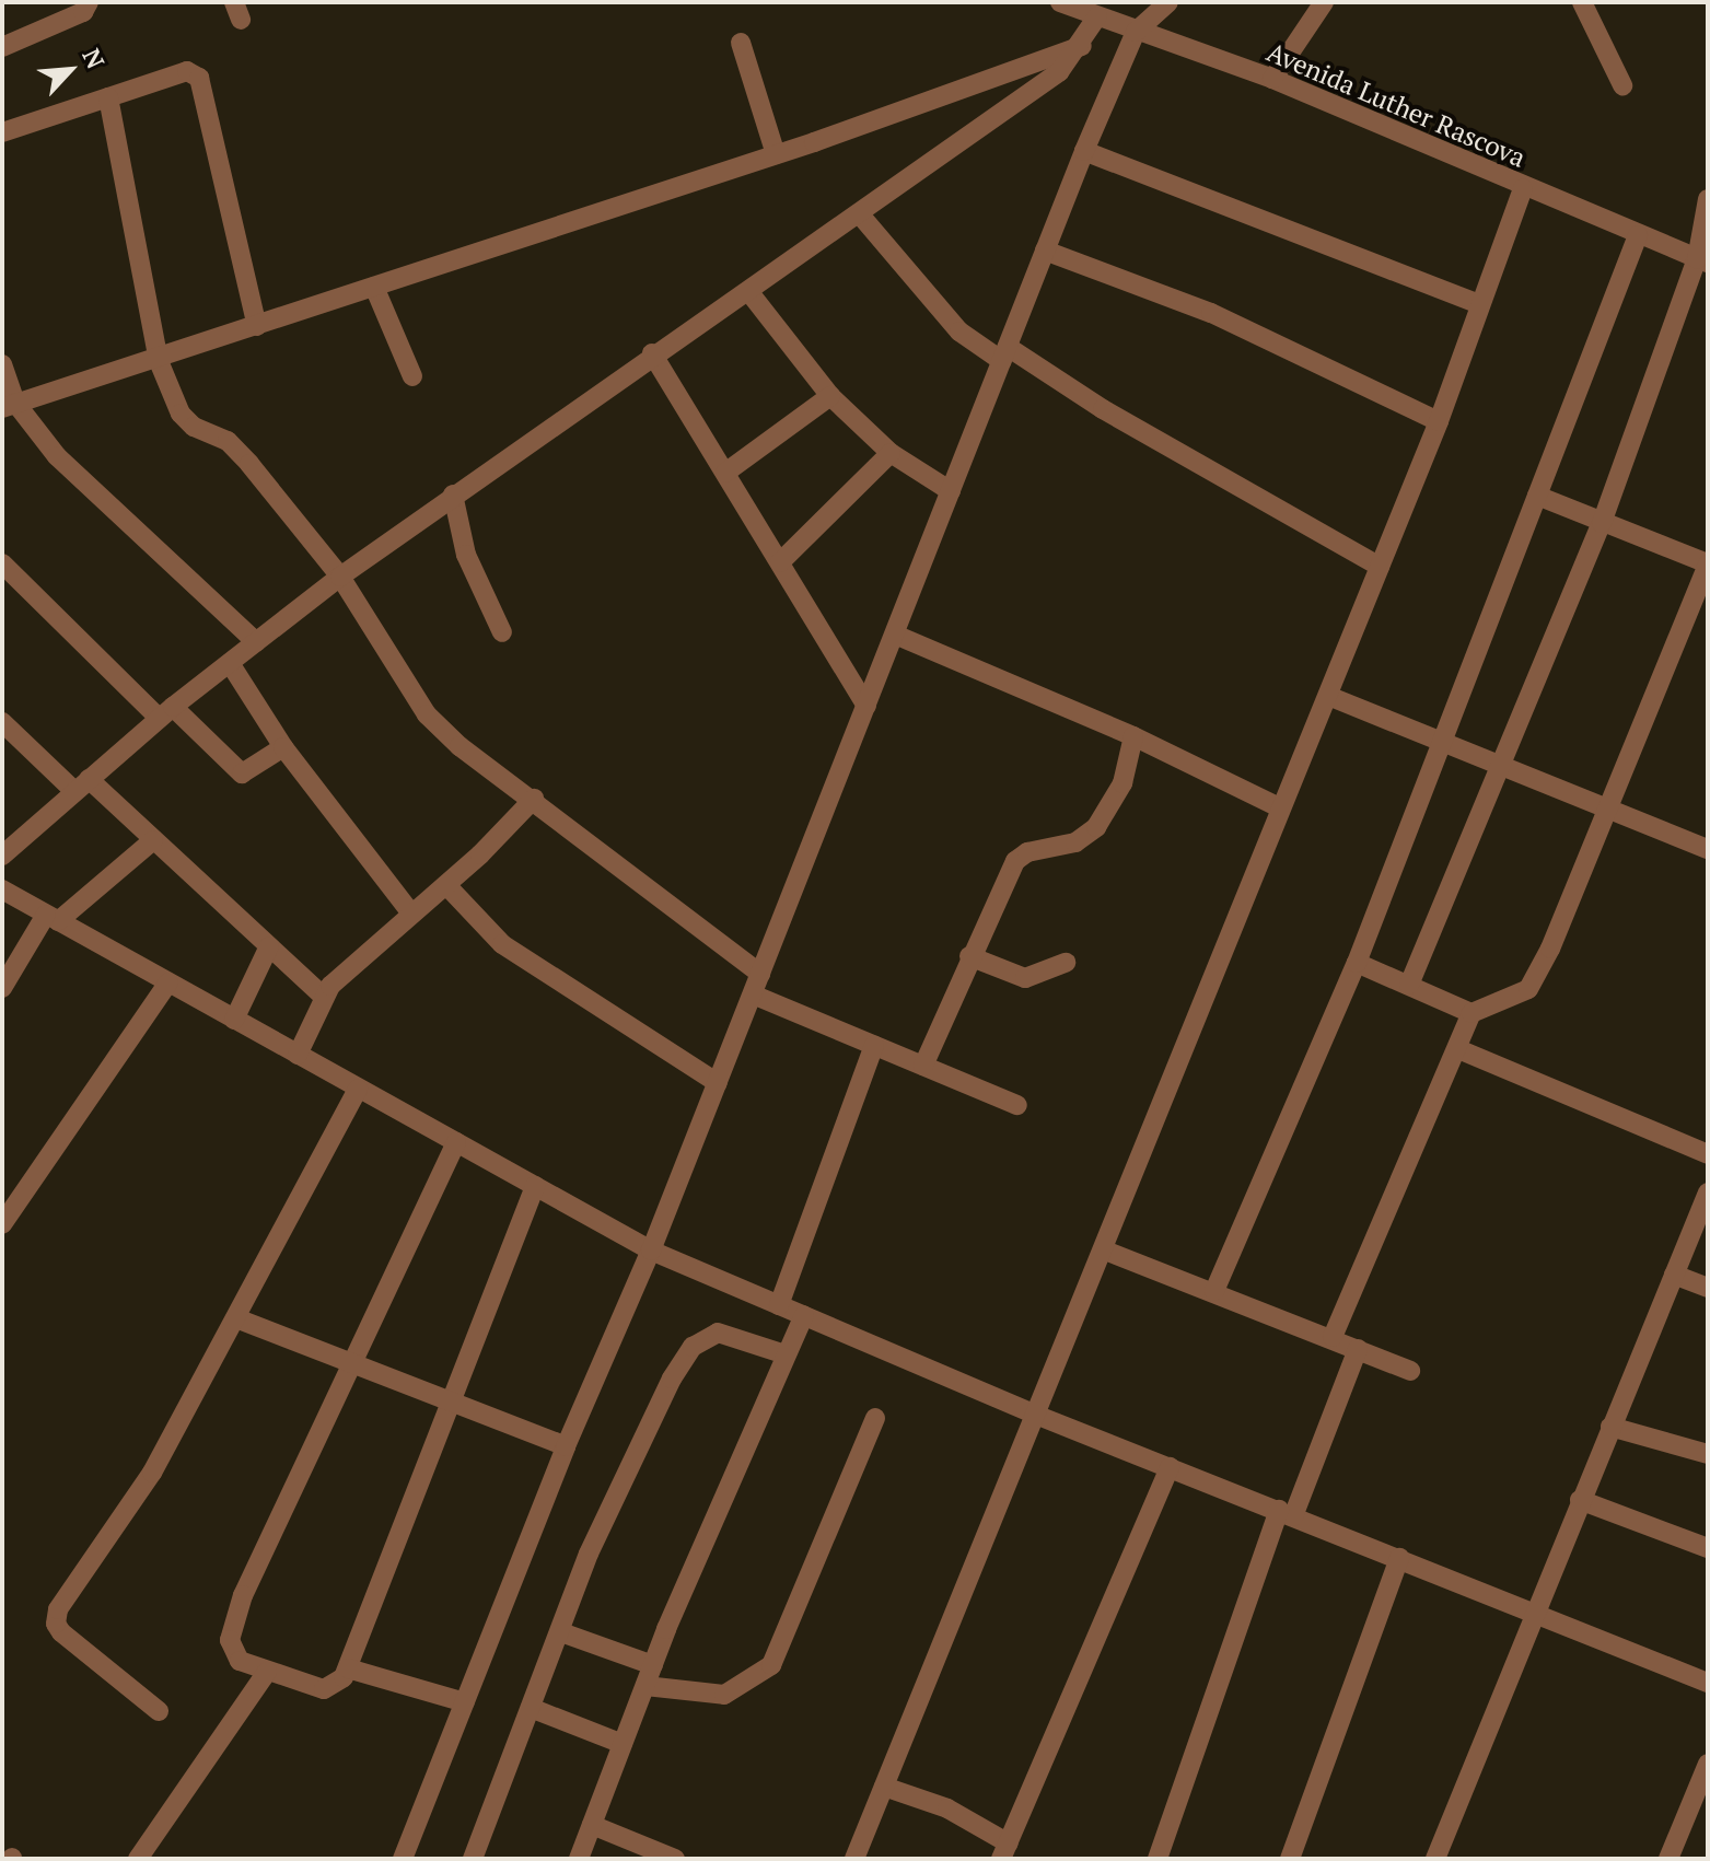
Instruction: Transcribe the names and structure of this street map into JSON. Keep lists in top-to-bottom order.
{
  "streets": {
    "street": ["Avenida Luther Rascova"]
  },
  "north": "top right"
}
